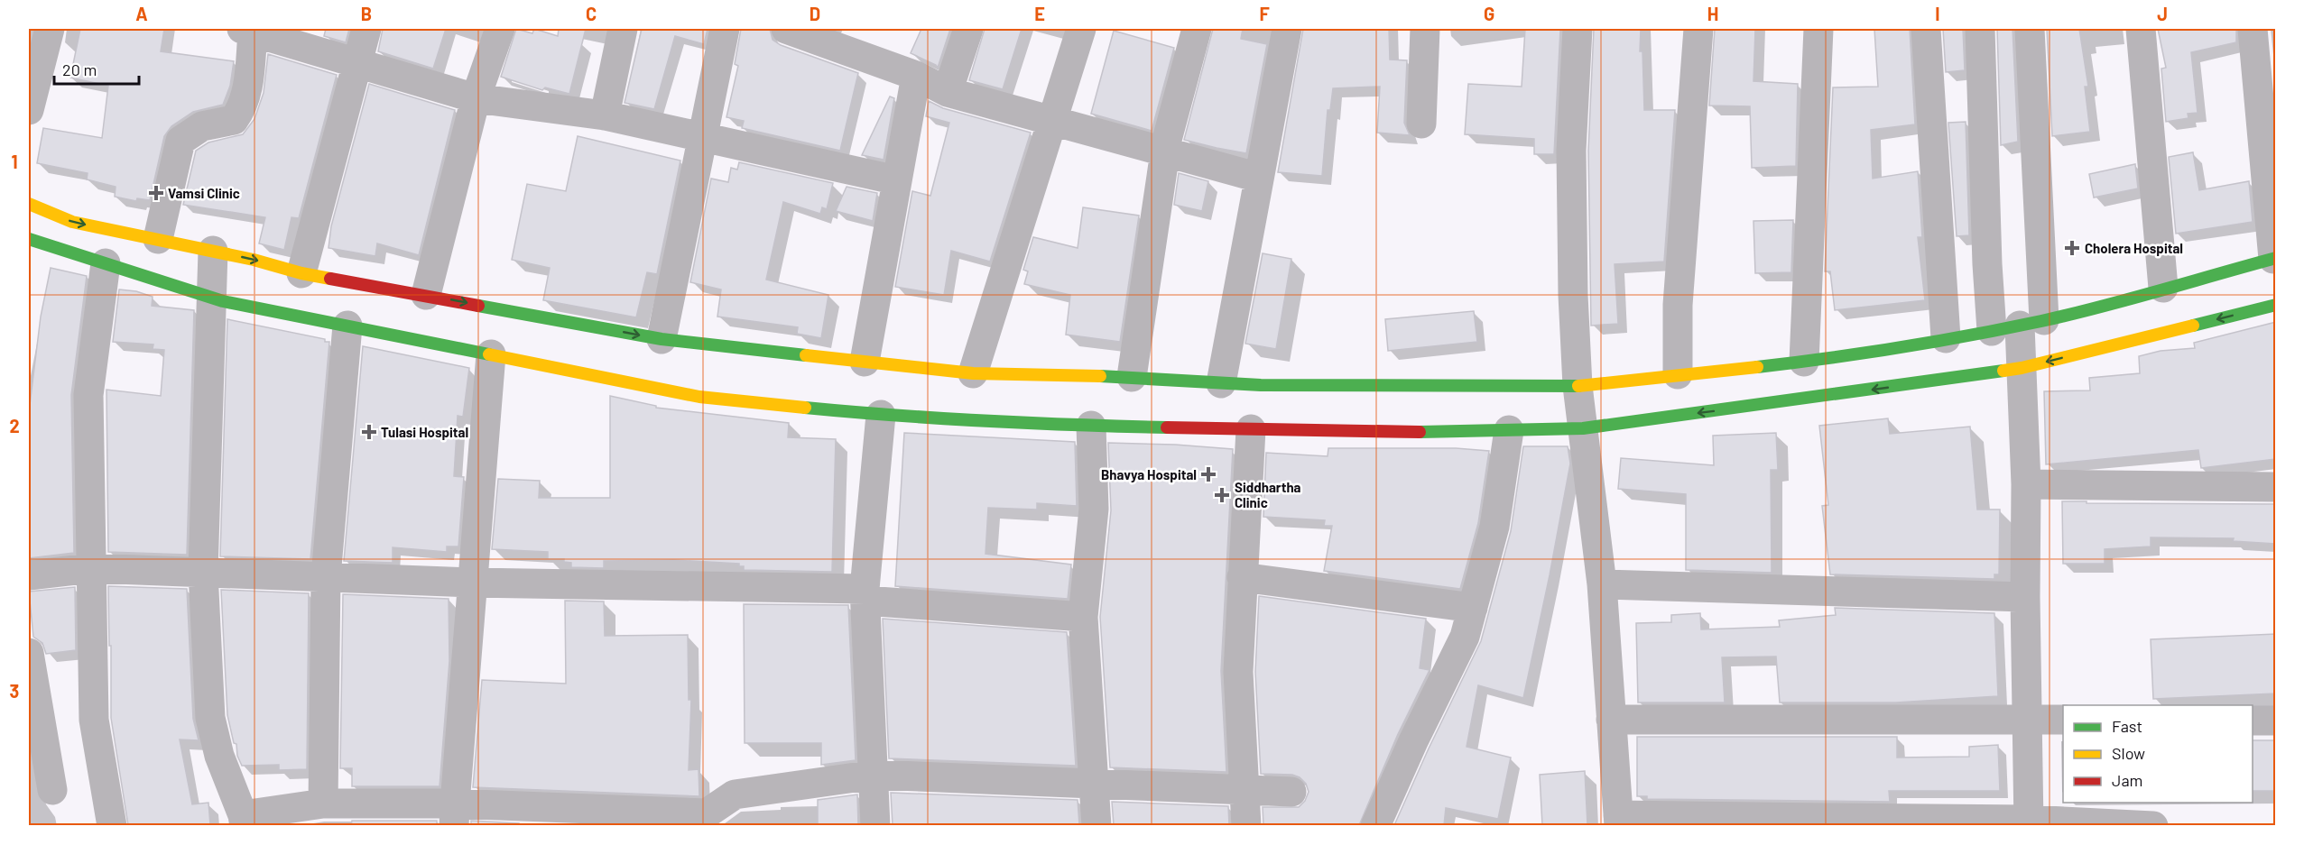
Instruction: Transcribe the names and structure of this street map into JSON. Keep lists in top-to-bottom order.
{
  "places": {
    "health": [
      "Vamsi Clinic",
      "Cholera Hospital",
      "Tulasi Hospital",
      "Bhavya Hospital",
      "Siddhartha Clinic"
    ]
  },
  "legend": ["Fast", "Slow", "Jam"],
  "scale_bar": "20 m",
  "grid": {
    "columns": [
      "A",
      "B",
      "C",
      "D",
      "E",
      "F",
      "G",
      "H",
      "I",
      "J"
    ],
    "rows": ["1", "2", "3"]
  }
}
